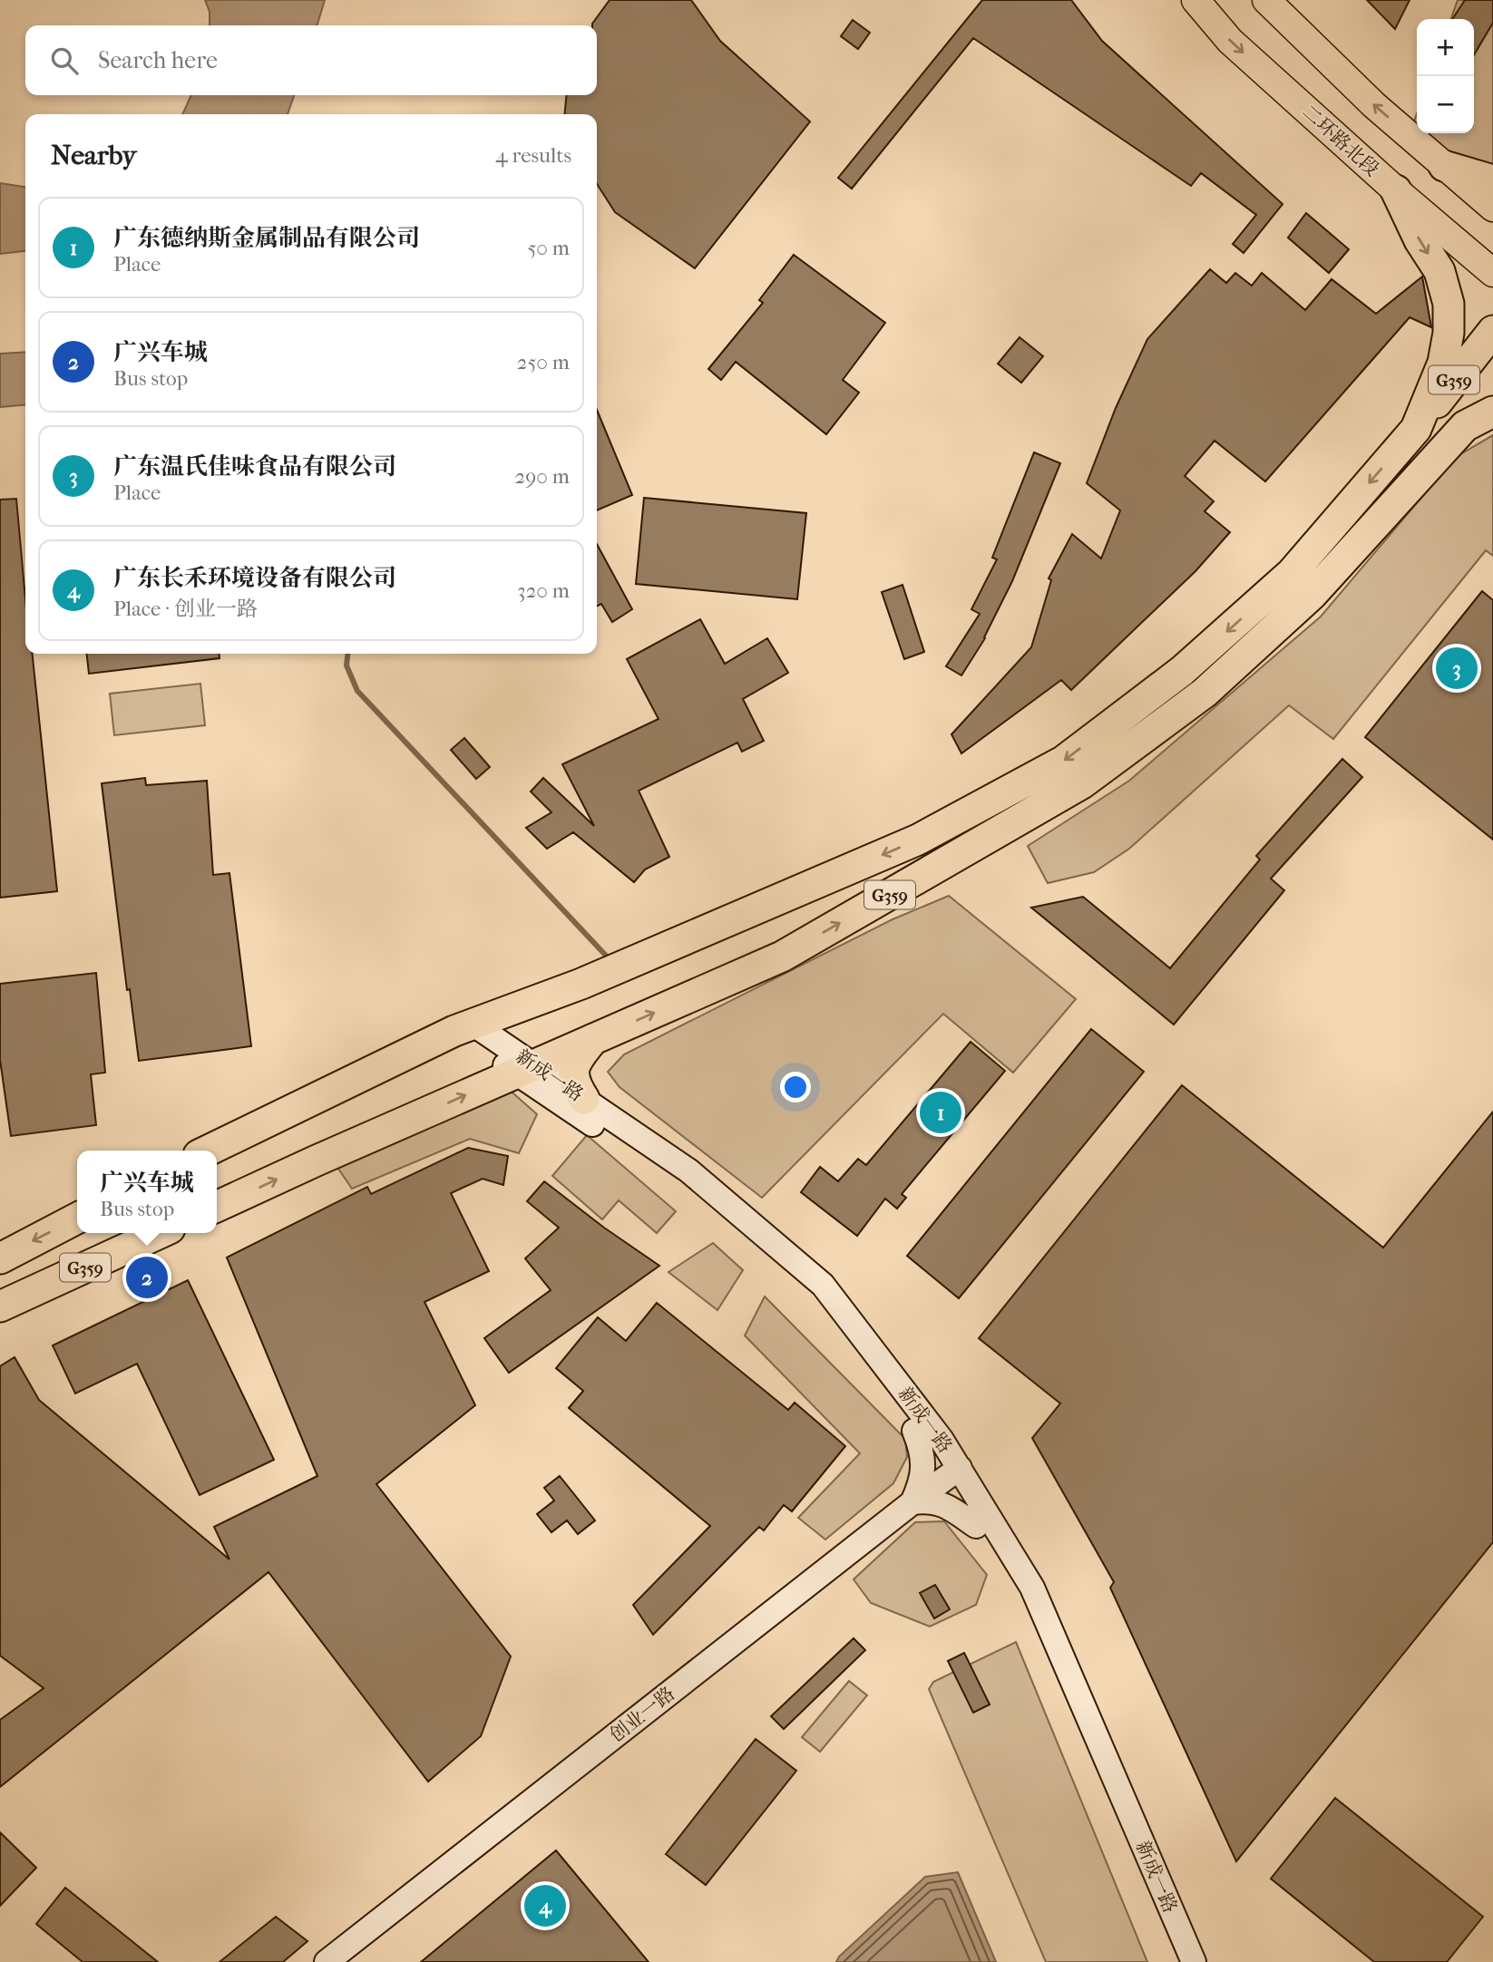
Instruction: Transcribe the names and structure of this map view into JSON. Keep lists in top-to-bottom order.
{
  "streets": {
    "highway": ["G359"],
    "main road": ["二环路北段"],
    "street": ["新成一路", "创业一路"]
  },
  "crossings": [
    ["G359", "新成一路"],
    ["新成一路", "创业一路"]
  ],
  "page": {
    "map_buttons": ["+", "−"],
    "search": "Search here",
    "heading": ["Nearby", "4 results"],
    "list": [
      {
        "mark": "1",
        "name": "广东德纳斯金属制品有限公司",
        "note": "Place",
        "value": "50 m"
      },
      {
        "mark": "2",
        "name": "广兴车城",
        "note": "Bus stop",
        "value": "250 m"
      },
      {
        "mark": "3",
        "name": "广东温氏佳味食品有限公司",
        "note": "Place",
        "value": "290 m"
      },
      {
        "mark": "4",
        "name": "广东长禾环境设备有限公司",
        "note": "Place · 创业一路",
        "value": "320 m"
      }
    ],
    "pins": [
      "3",
      "1",
      "2",
      "4"
    ],
    "popup": ["广兴车城", "Bus stop"]
  }
}
